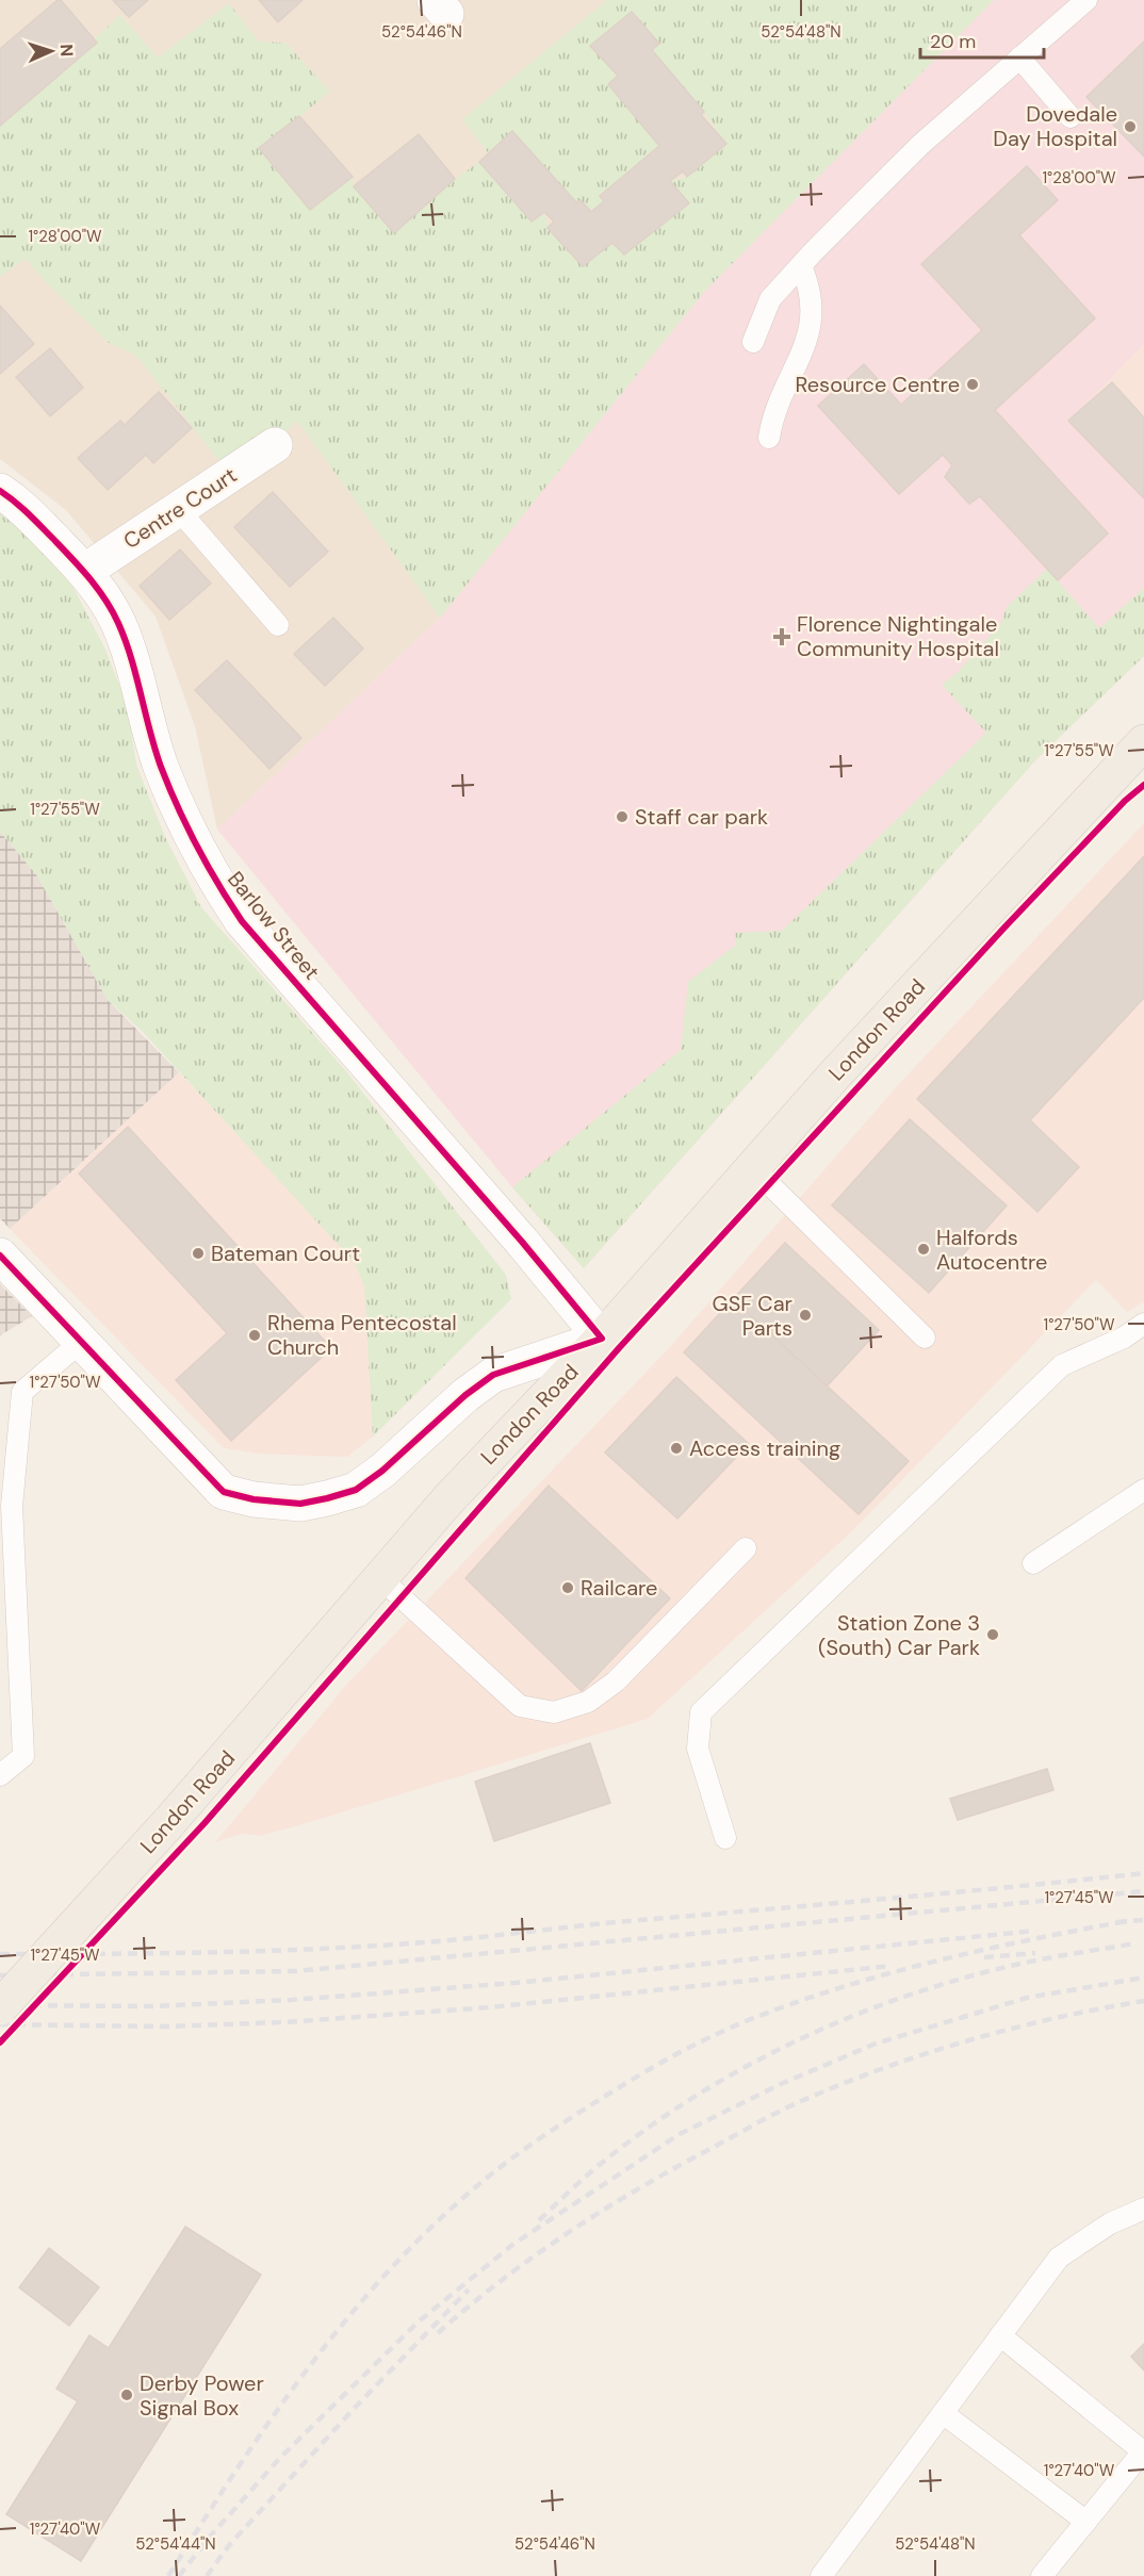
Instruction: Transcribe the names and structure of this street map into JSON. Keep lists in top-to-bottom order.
{
  "streets": {
    "main road": ["London Road"],
    "street": ["Centre Court", "Barlow Street"]
  },
  "crossings": [
    ["Centre Court", "Barlow Street"],
    ["Barlow Street", "London Road"]
  ],
  "places": {
    "other": [
      "Dovedale Day Hospital",
      "Resource Centre",
      "Staff car park",
      "Halfords Autocentre",
      "Bateman Court",
      "GSF Car Parts",
      "Rhema Pentecostal Church",
      "Access training",
      "Railcare",
      "Station Zone 3 (South) Car Park",
      "Derby Power Signal Box"
    ],
    "health": ["Florence Nightingale Community Hospital"]
  },
  "scale_bar": "20 m",
  "north": "right",
  "coordinates": [
    "52°54'46\"N",
    "52°54'48\"N",
    "1°28'00\"W",
    "1°27'55\"W",
    "1°27'50\"W",
    "1°27'45\"W",
    "1°27'40\"W",
    "52°54'44\"N"
  ]
}
